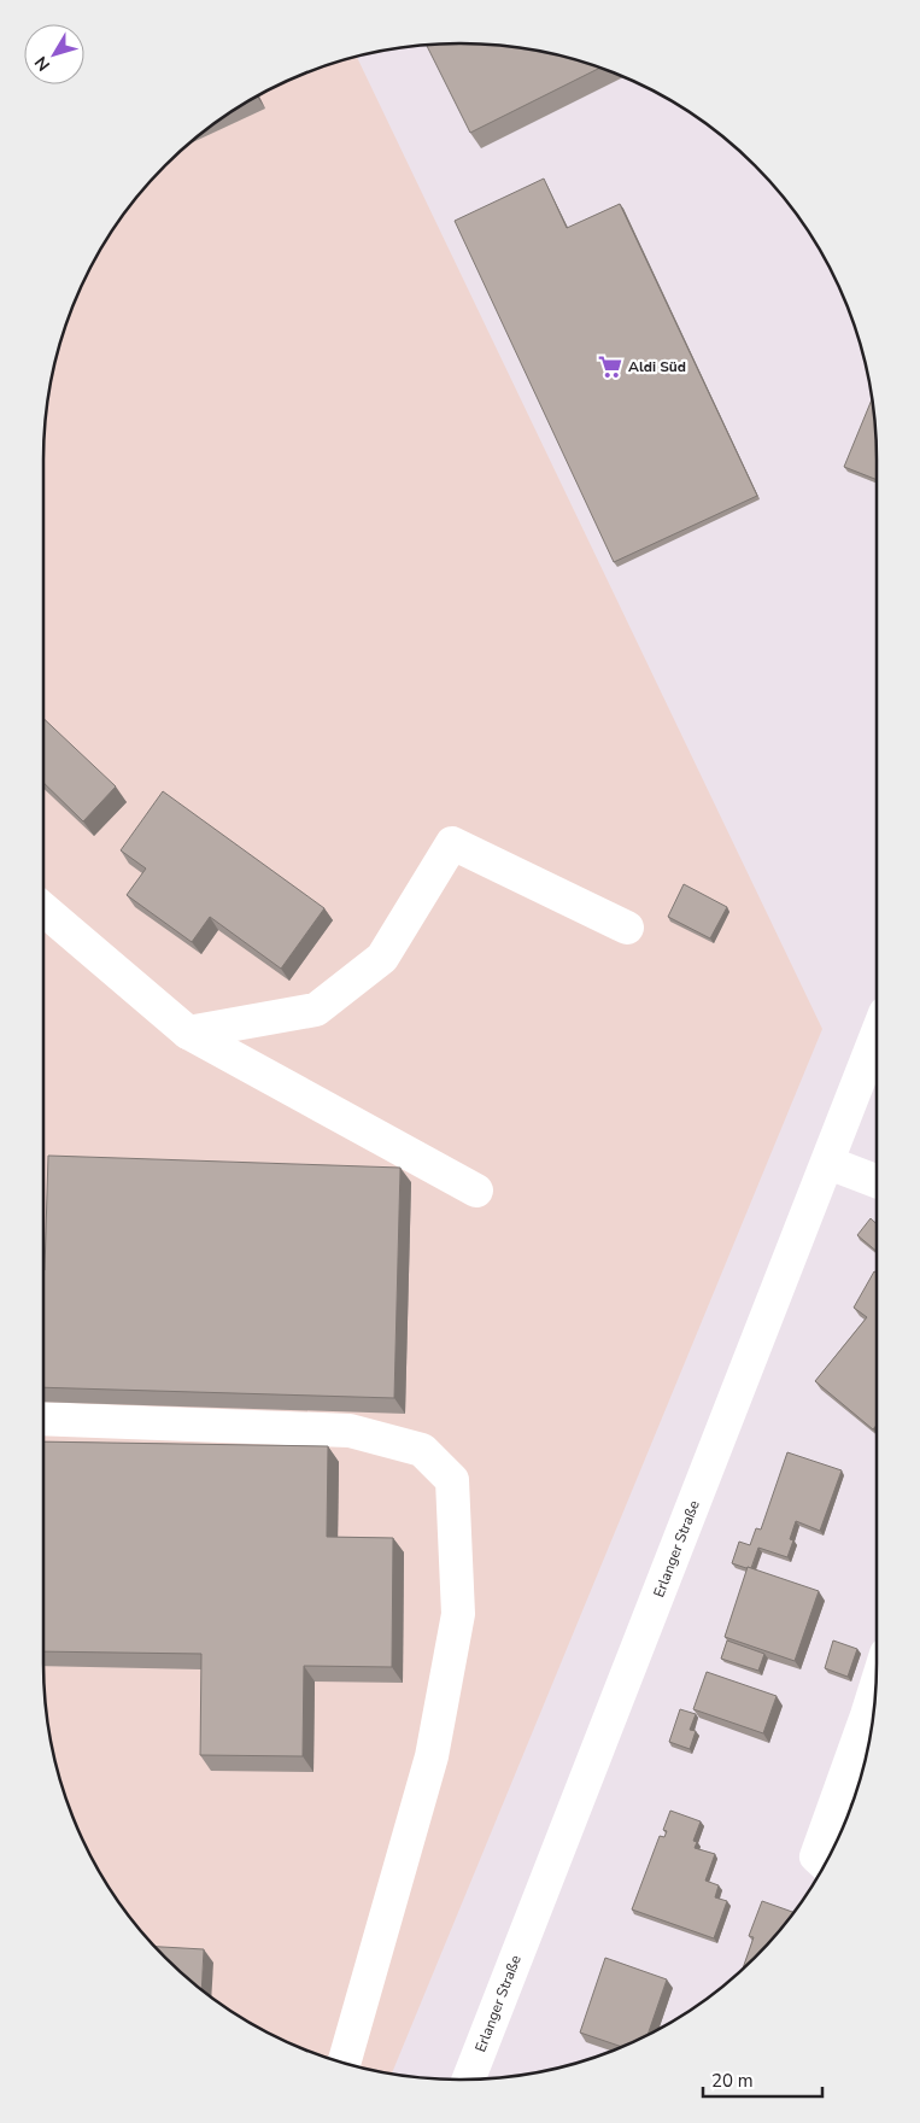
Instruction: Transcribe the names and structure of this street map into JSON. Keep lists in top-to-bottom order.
{
  "streets": {
    "main road": ["Erlanger Straße"]
  },
  "places": {
    "supermarket": ["Aldi Süd"]
  },
  "scale_bar": "20 m",
  "north": "bottom left"
}
